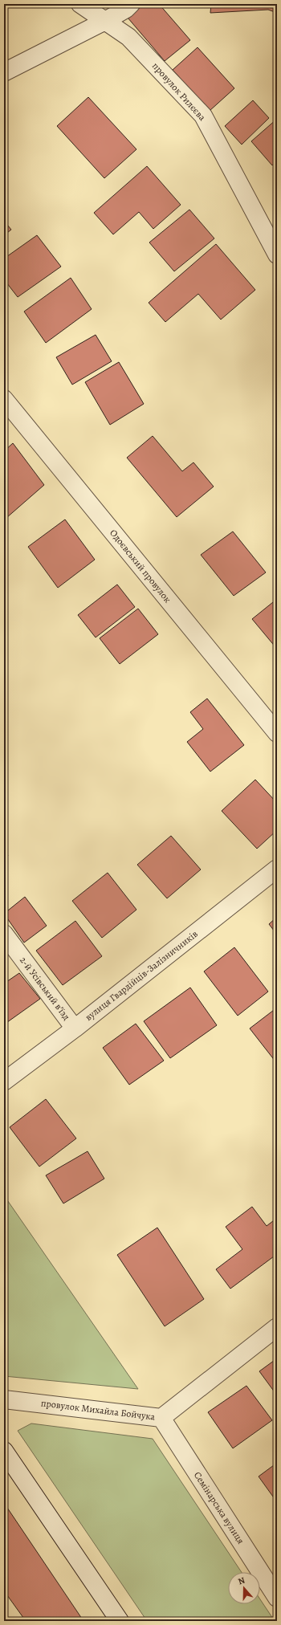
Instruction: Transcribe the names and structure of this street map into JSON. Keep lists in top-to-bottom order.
{
  "streets": {
    "street": [
      "провулок Рилєєва",
      "Одоєвський провулок",
      "вулиця Гвардійців-Залізничників",
      "2-й Усівський в’їзд",
      "провулок Михайла Бойчука",
      "Семінарська вулиця"
    ]
  },
  "crossings": [
    ["вулиця Гвардійців-Залізничників", "2-й Усівський в’їзд"],
    ["провулок Михайла Бойчука", "Семінарська вулиця"]
  ],
  "north": "top"
}
